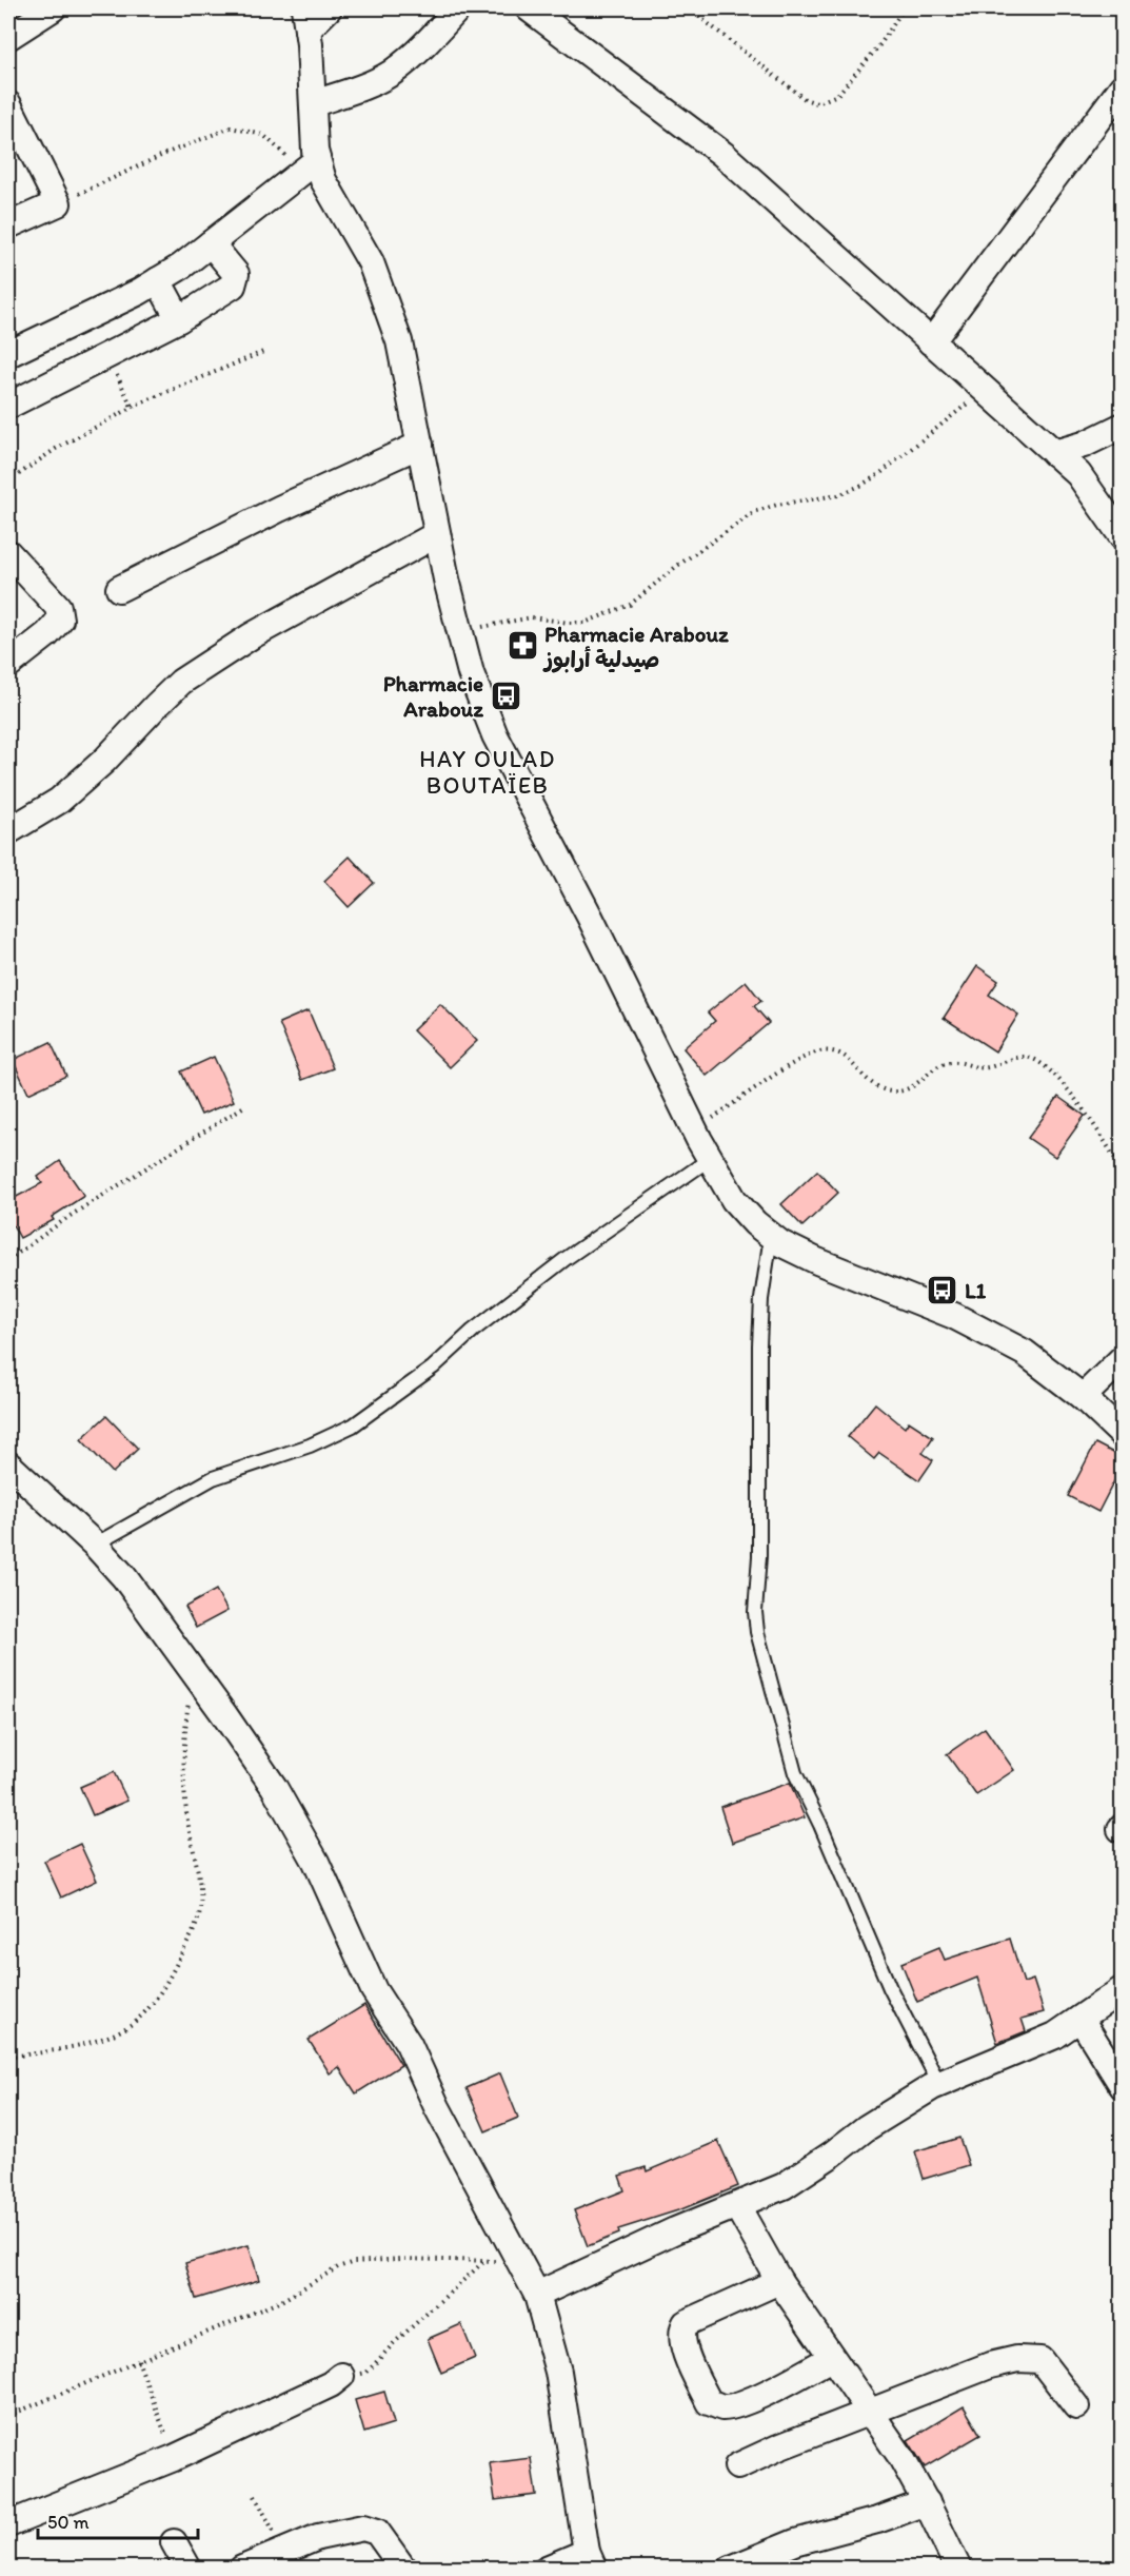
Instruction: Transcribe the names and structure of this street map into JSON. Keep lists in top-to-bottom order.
{
  "districts": ["HAY OULAD BOUTAÏEB"],
  "places": {
    "pharmacy": ["Pharmacie Arabouz صيدلية أرابوز"],
    "bus stop": ["Pharmacie Arabouz", "L1"]
  },
  "scale_bar": "50 m"
}
